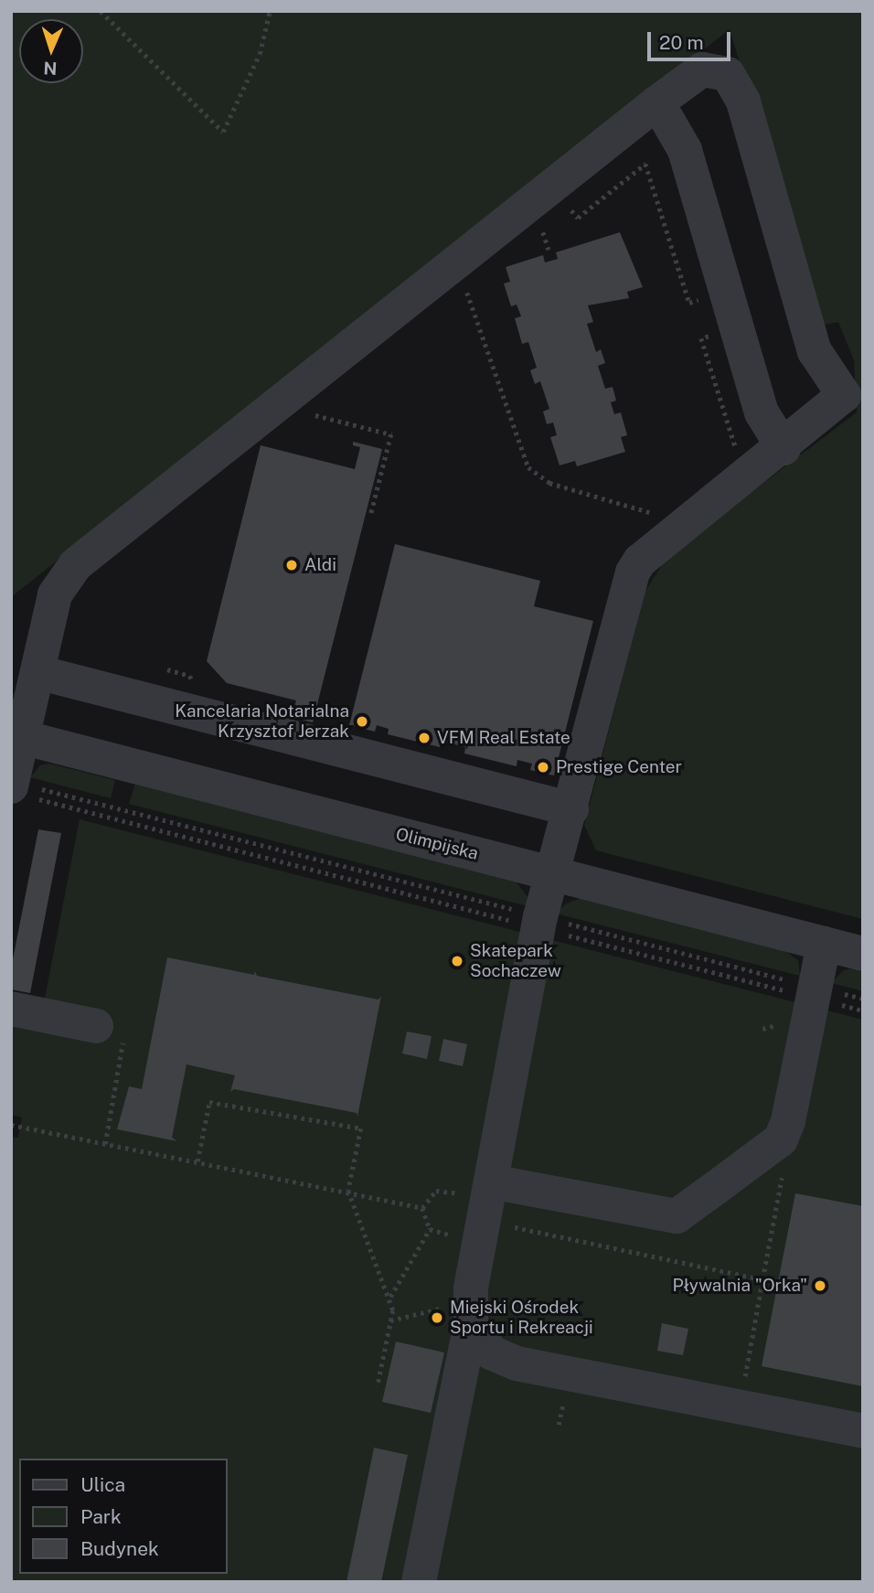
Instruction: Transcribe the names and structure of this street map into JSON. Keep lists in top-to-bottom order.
{
  "streets": {
    "street": ["Olimpijska"]
  },
  "places": [
    "Aldi",
    "Kancelaria Notarialna Krzysztof Jerzak",
    "VFM Real Estate",
    "Prestige Center",
    "Skatepark Sochaczew",
    "Pływalnia \"Orka\"",
    "Miejski Ośrodek Sportu i Rekreacji"
  ],
  "legend": ["Ulica", "Park", "Budynek"],
  "scale_bar": "20 m",
  "north": "bottom"
}
